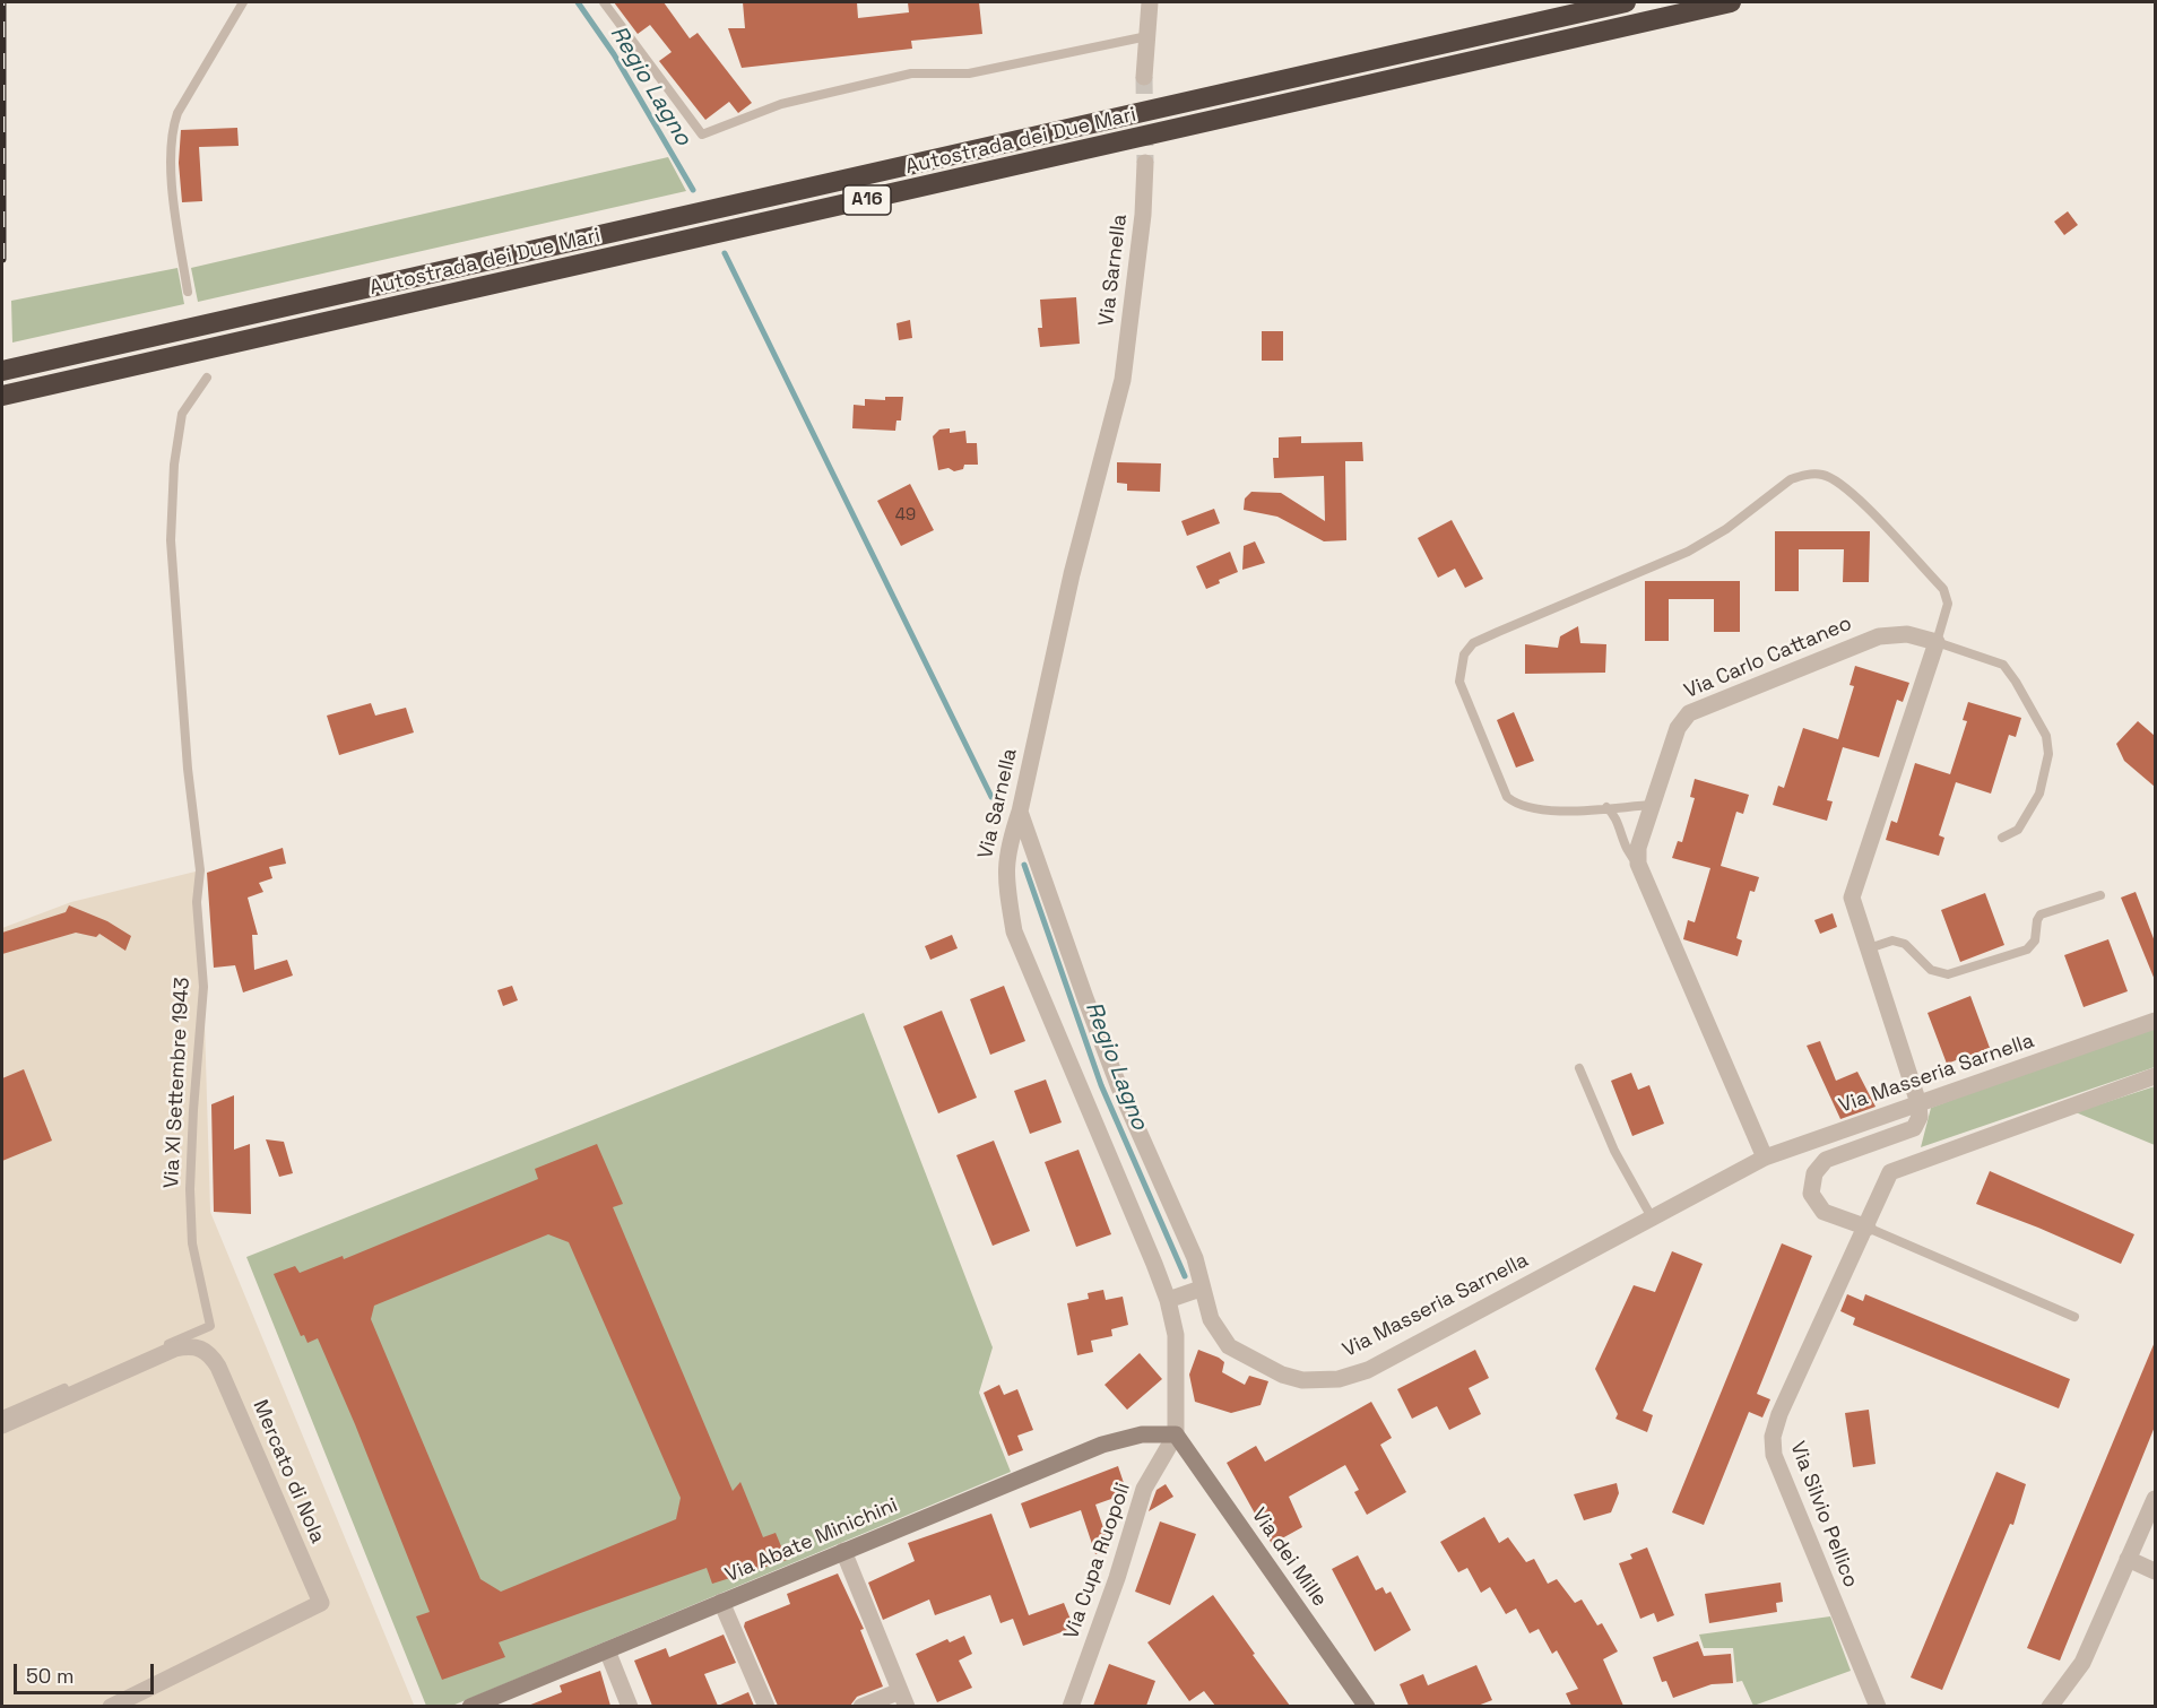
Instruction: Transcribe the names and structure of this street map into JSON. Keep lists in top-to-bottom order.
{
  "streets": {
    "highway": ["Autostrada dei Due Mari", "A16"],
    "street": [
      "Via Sarnella",
      "Via Carlo Cattaneo",
      "Via Masseria Sarnella",
      "Mercato di Nola",
      "Via Silvio Pellico",
      "Via Abate Minichini",
      "Via dei Mille",
      "Via Cupa Ruopoli"
    ],
    "lane": ["Via XI Settembre 1943"]
  },
  "crossings": [
    ["Via Sarnella", "Via Masseria Sarnella"],
    ["Via Sarnella", "Via Abate Minichini"],
    ["Via Sarnella", "Via dei Mille"],
    ["Via Sarnella", "Via Cupa Ruopoli"],
    ["Via Abate Minichini", "Via dei Mille"],
    ["Via Abate Minichini", "Via Cupa Ruopoli"],
    ["Via dei Mille", "Via Cupa Ruopoli"]
  ],
  "water": ["Regio Lagno"],
  "house_numbers": ["49"],
  "scale_bar": "50 m"
}
